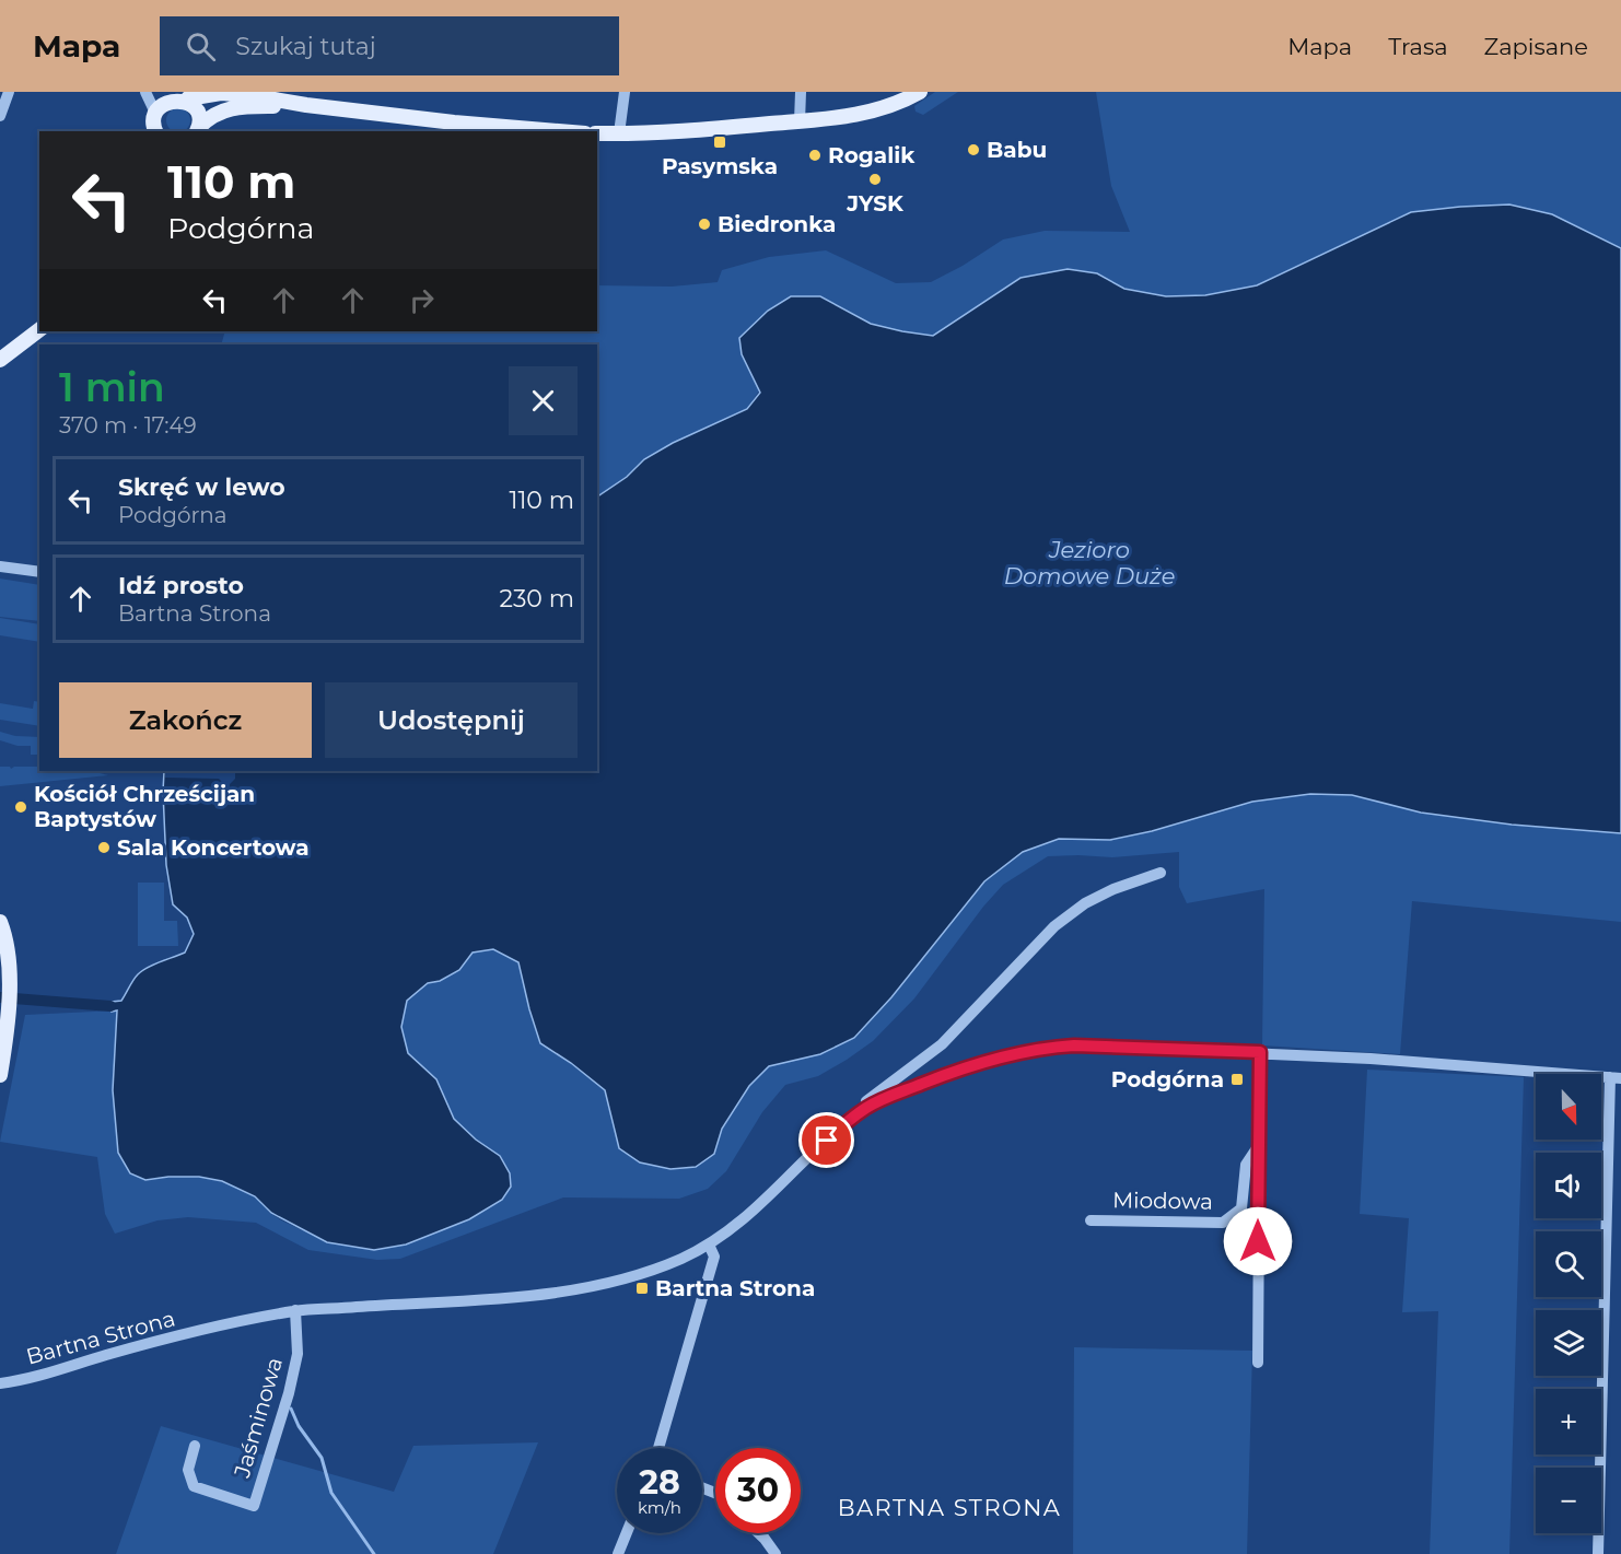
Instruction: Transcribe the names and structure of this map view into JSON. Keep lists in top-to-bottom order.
{
  "streets": {
    "street": ["Miodowa", "Bartna Strona", "Jaśminowa"]
  },
  "crossings": [
    ["Bartna Strona", "Jaśminowa"]
  ],
  "districts": ["BARTNA STRONA"],
  "water": ["Jezioro Domowe Duże"],
  "places": {
    "transit": ["Pasymska", "Podgórna", "Bartna Strona"],
    "other": [
      "Babu",
      "Rogalik",
      "JYSK",
      "Biedronka",
      "Kościół Chrześcijan Baptystów",
      "Sala Koncertowa"
    ]
  },
  "north": "bottom",
  "page": {
    "header": "Mapa",
    "search": "Szukaj tutaj",
    "nav": ["Mapa", "Trasa", "Zapisane"],
    "turn": ["110 m", "Podgórna"],
    "heading": ["1 min", "370 m · 17:49"],
    "list": [
      {
        "name": "Skręć w lewo",
        "note": "Podgórna",
        "value": "110 m"
      },
      {
        "name": "Idź prosto",
        "note": "Bartna Strona",
        "value": "230 m"
      }
    ],
    "buttons": ["Zakończ", "Udostępnij"],
    "map_buttons": ["+", "−"],
    "speed": "28 km/h",
    "limit": "30"
  }
}
